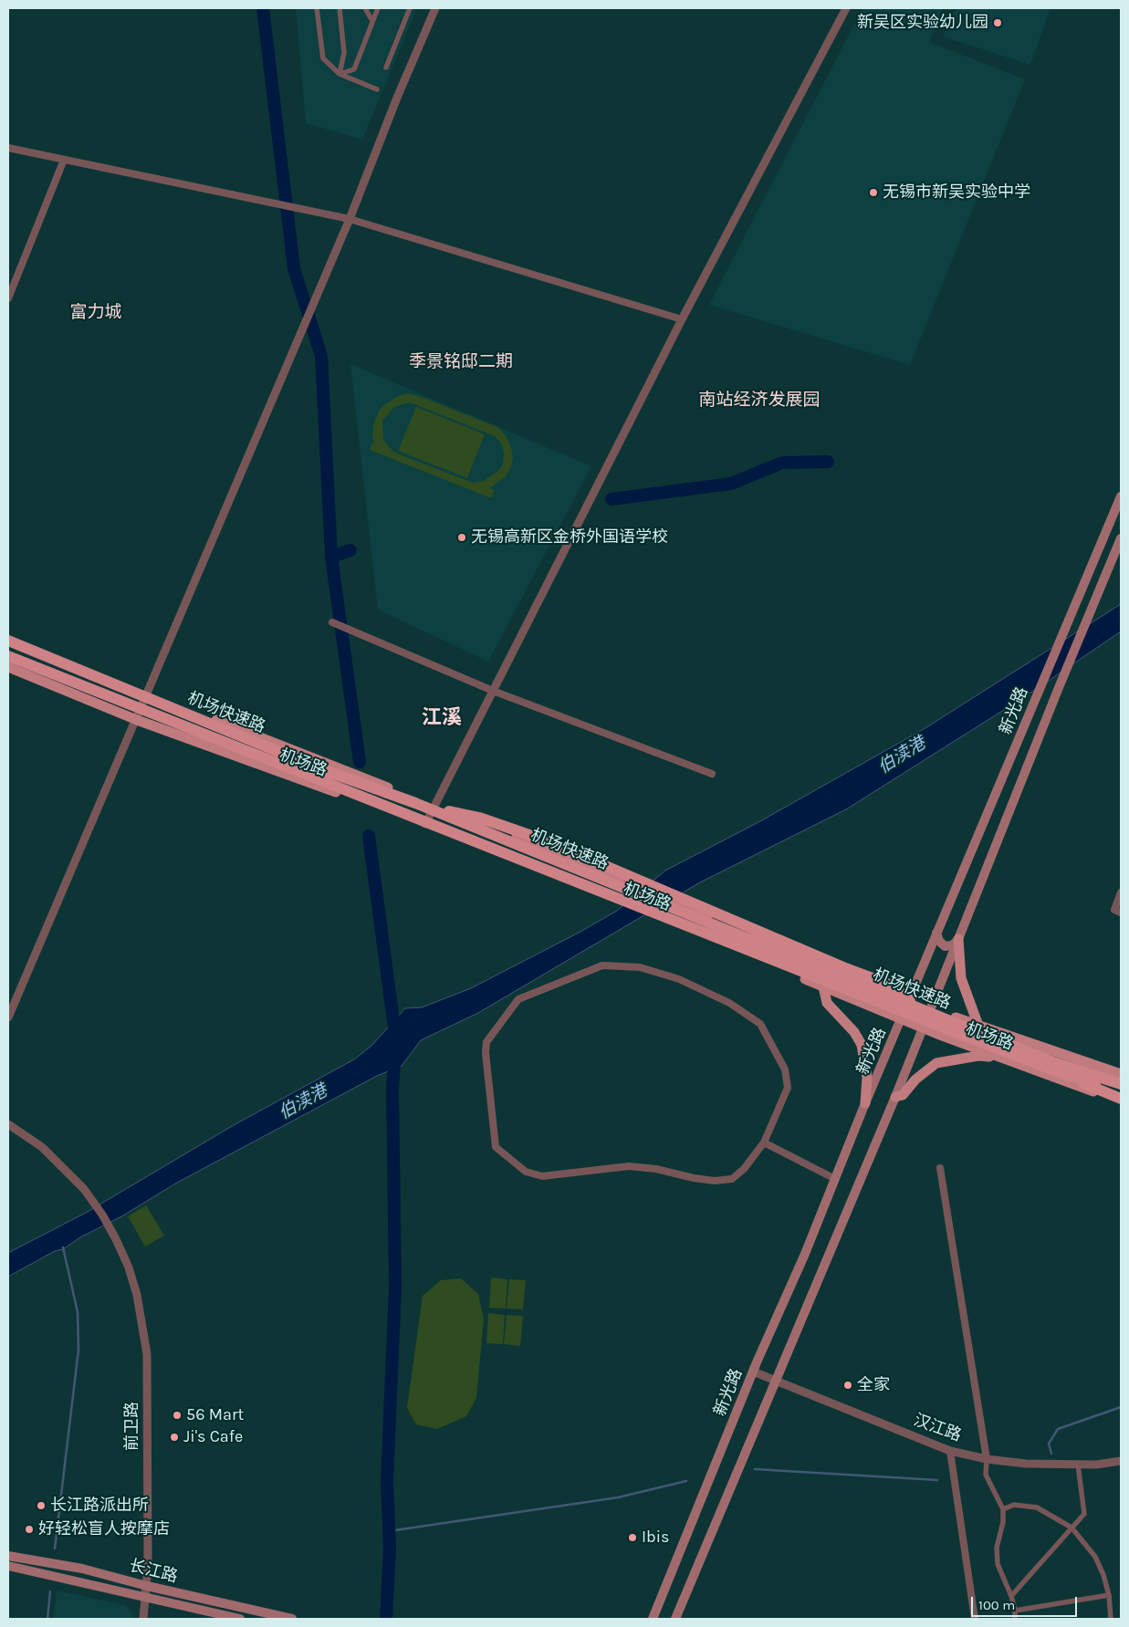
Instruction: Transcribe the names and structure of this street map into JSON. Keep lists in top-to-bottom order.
{
  "streets": {
    "highway": ["机场快速路"],
    "main road": ["新光路", "机场路", "长江路"],
    "street": ["前卫路", "汉江路"]
  },
  "crossings": [
    ["新光路", "机场路"],
    ["新光路", "汉江路"],
    ["前卫路", "长江路"]
  ],
  "districts": [
    "富力城",
    "季景铭邸二期",
    "南站经济发展园",
    "江溪"
  ],
  "water": ["伯渎港"],
  "places": [
    "新吴区实验幼儿园",
    "无锡市新吴实验中学",
    "无锡高新区金桥外国语学校",
    "全家",
    "56 Mart",
    "Ji's Cafe",
    "长江路派出所",
    "好轻松盲人按摩店",
    "Ibis"
  ],
  "scale_bar": "100 m"
}
